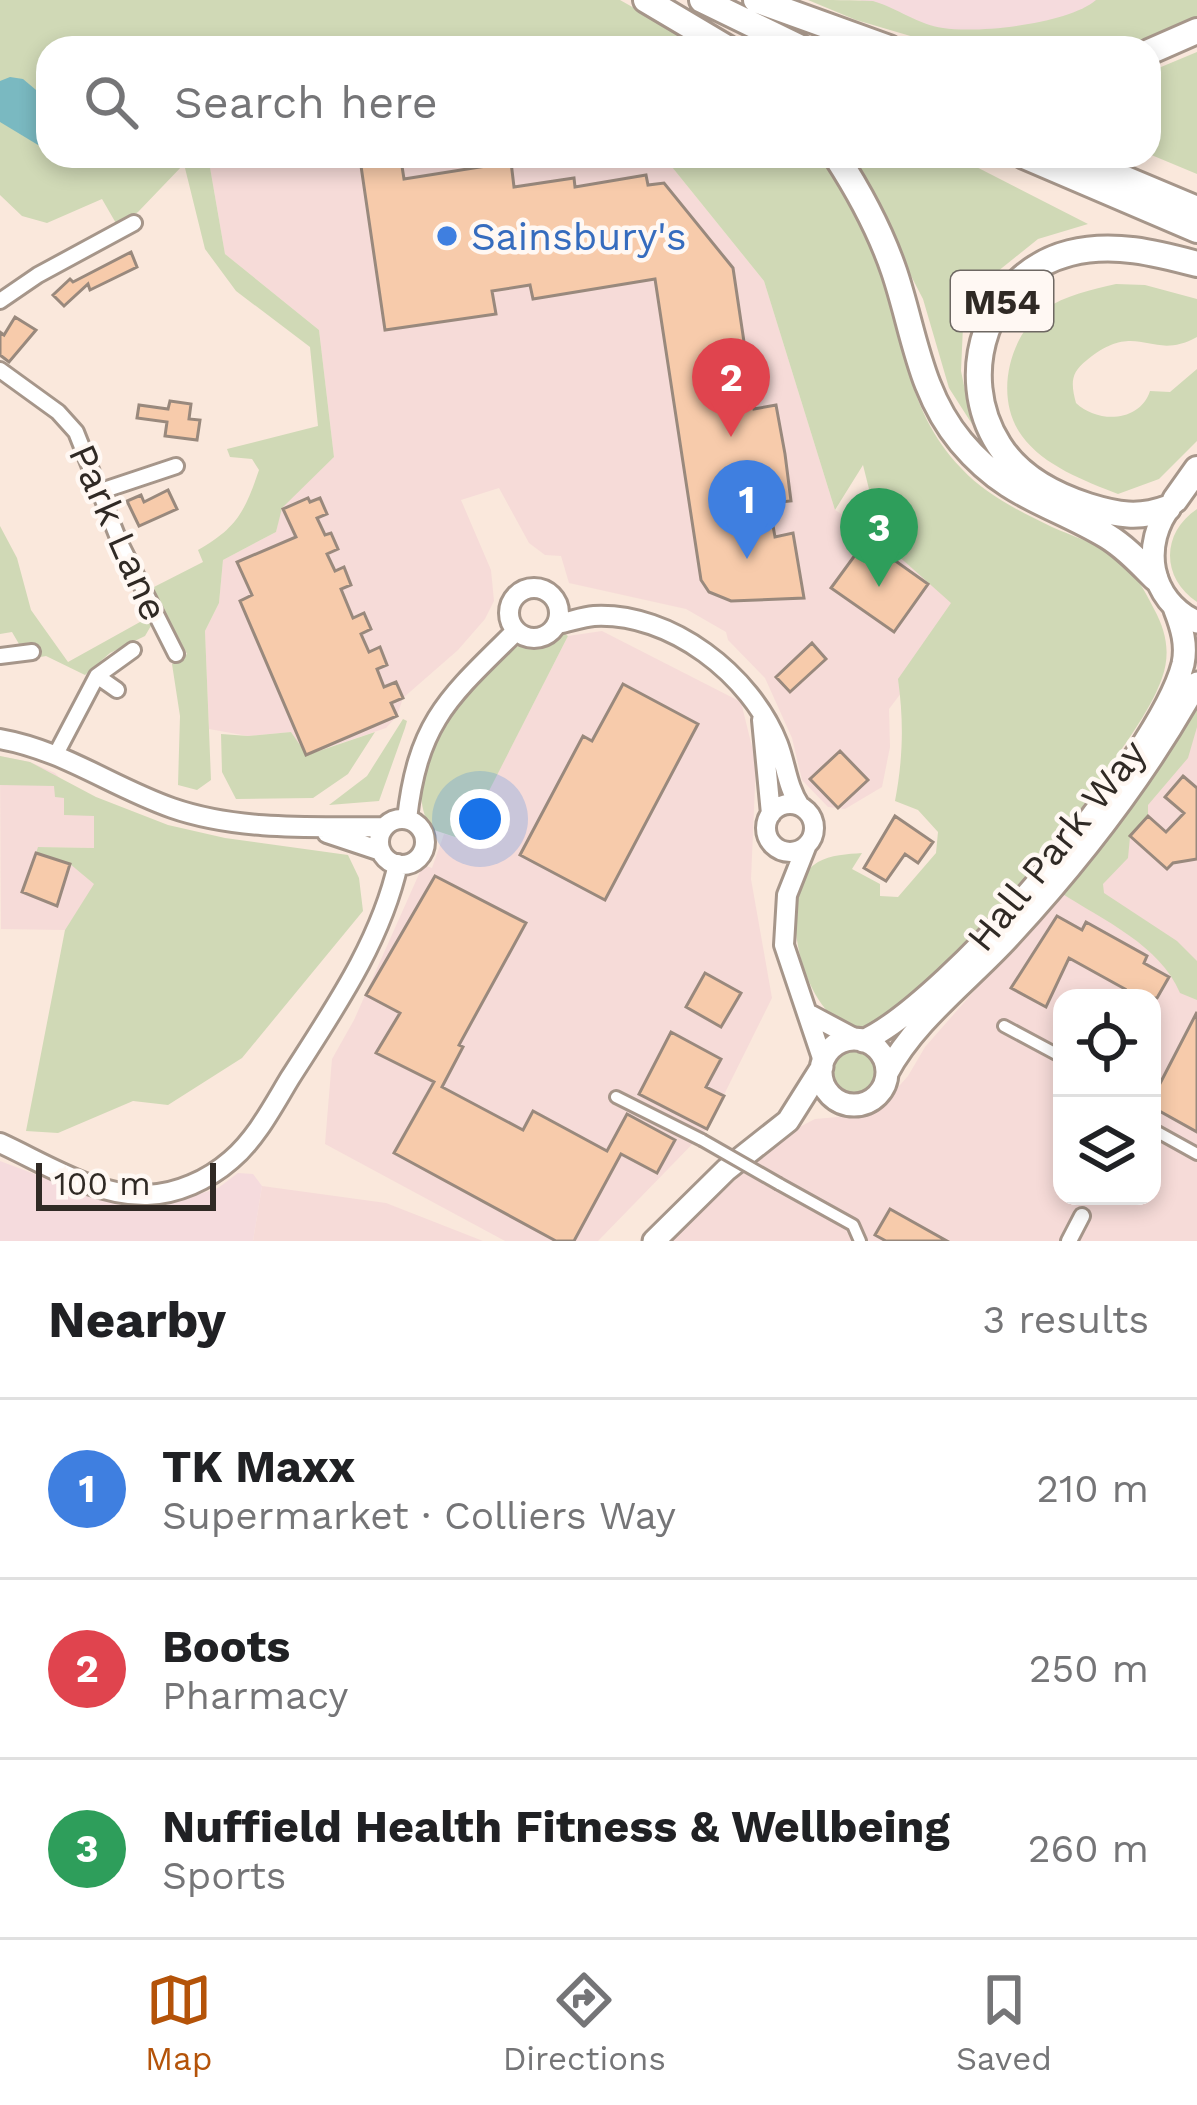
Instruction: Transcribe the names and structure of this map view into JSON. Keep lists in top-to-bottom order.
{
  "streets": {
    "highway": ["M54"],
    "main road": ["Hall Park Way"],
    "street": ["Park Lane"]
  },
  "places": ["Sainsbury's"],
  "scale_bar": "100 m",
  "page": {
    "search": "Search here",
    "pins": ["2", "1", "3"],
    "scale": "100 m",
    "heading": ["Nearby", "3 results"],
    "list": [
      {
        "mark": "1",
        "name": "TK Maxx",
        "note": "Supermarket · Colliers Way",
        "value": "210 m"
      },
      {
        "mark": "2",
        "name": "Boots",
        "note": "Pharmacy",
        "value": "250 m"
      },
      {
        "mark": "3",
        "name": "Nuffield Health Fitness & Wellbeing",
        "note": "Sports",
        "value": "260 m"
      }
    ],
    "nav": ["Map", "Directions", "Saved"]
  }
}
